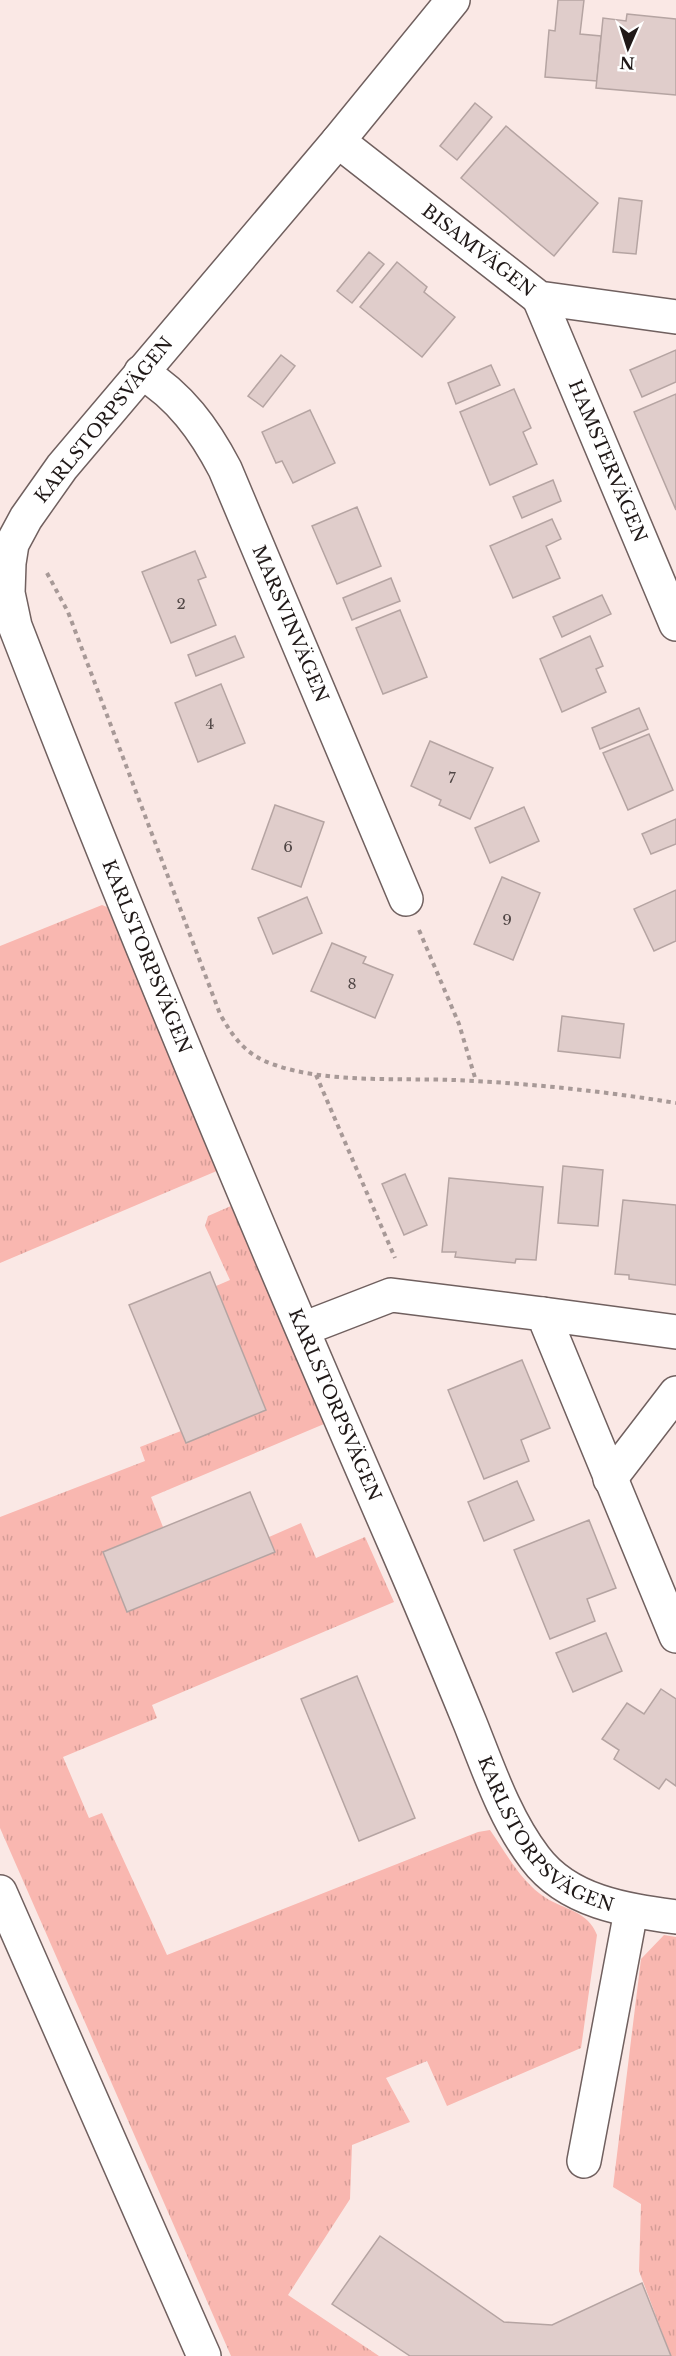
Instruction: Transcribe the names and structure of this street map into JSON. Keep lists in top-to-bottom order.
{
  "streets": {
    "street": [
      "BISAMVÄGEN",
      "KARLSTORPSVÄGEN",
      "HAMSTERVÄGEN",
      "MARSVINVÄGEN"
    ]
  },
  "crossings": [
    ["BISAMVÄGEN", "KARLSTORPSVÄGEN"],
    ["BISAMVÄGEN", "HAMSTERVÄGEN"],
    ["KARLSTORPSVÄGEN", "MARSVINVÄGEN"]
  ],
  "house_numbers": [
    "2",
    "4",
    "7",
    "6",
    "9",
    "8"
  ],
  "north": "bottom"
}
